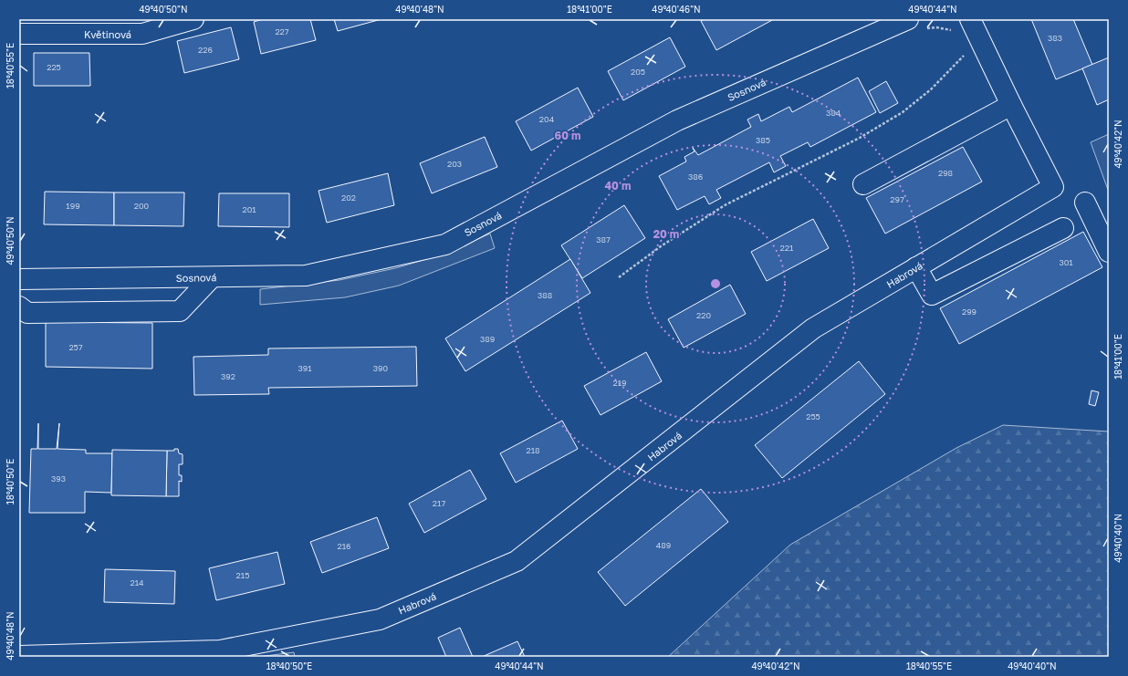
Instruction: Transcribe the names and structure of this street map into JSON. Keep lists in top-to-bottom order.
{
  "streets": {
    "street": ["Květinová", "Sosnová", "Habrová"]
  },
  "house_numbers": [
    "227",
    "383",
    "226",
    "225",
    "205",
    "384",
    "204",
    "385",
    "203",
    "298",
    "386",
    "202",
    "297",
    "199",
    "200",
    "201",
    "387",
    "221",
    "301",
    "388",
    "299",
    "220",
    "389",
    "257",
    "391",
    "390",
    "392",
    "219",
    "255",
    "218",
    "393",
    "217",
    "489",
    "216",
    "215",
    "214"
  ],
  "coordinates": [
    "49°40'50\"N",
    "49°40'48\"N",
    "18°41'00\"E",
    "49°40'46\"N",
    "49°40'44\"N",
    "18°40'55\"E",
    "49°40'42\"N",
    "18°40'50\"E",
    "49°40'40\"N"
  ],
  "rings": ["60 m", "40 m", "20 m"]
}
